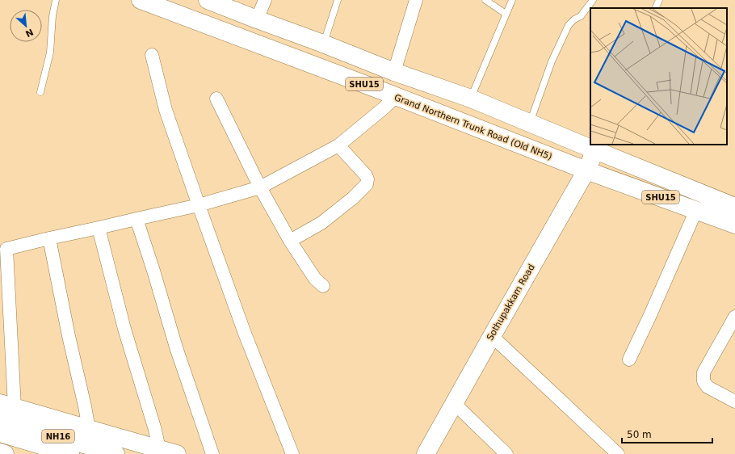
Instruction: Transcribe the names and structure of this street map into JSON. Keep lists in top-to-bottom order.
{
  "streets": {
    "main road": [
      "SHU15",
      "Grand Northern Trunk Road (Old NH5)",
      "Sothupakkam Road",
      "NH16"
    ]
  },
  "crossings": [
    ["SHU15", "Sothupakkam Road"],
    ["Grand Northern Trunk Road (Old NH5)", "Sothupakkam Road"]
  ],
  "scale_bar": "50 m",
  "north": "bottom right"
}
